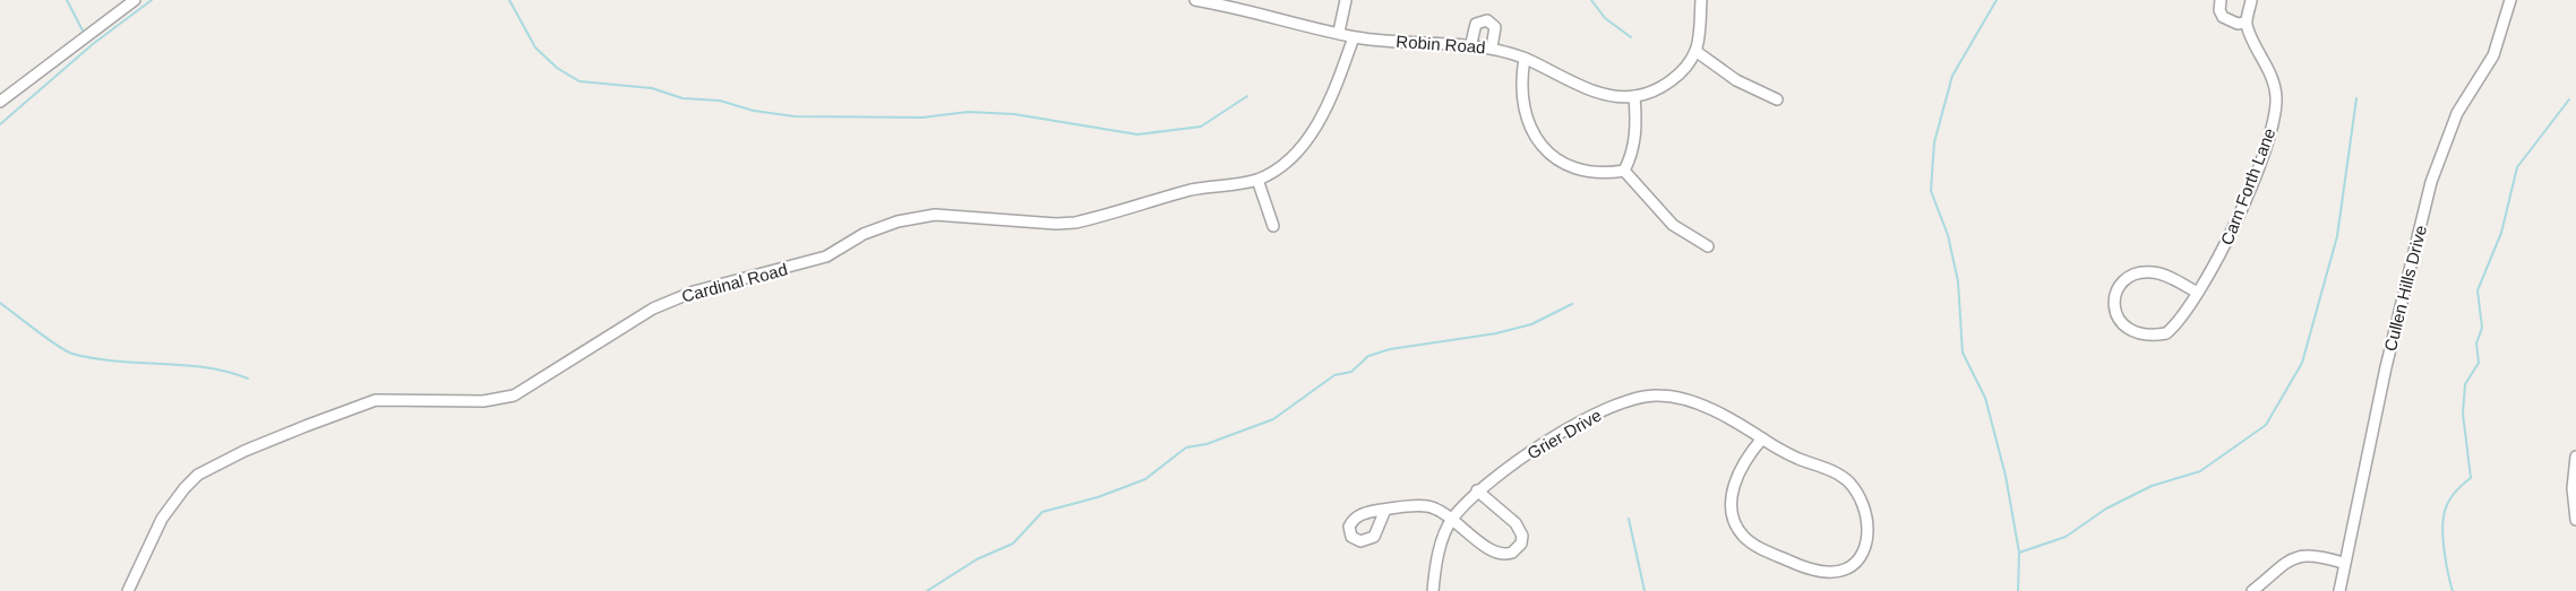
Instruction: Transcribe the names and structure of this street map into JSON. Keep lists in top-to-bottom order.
{
  "streets": {
    "street": [
      "Robin Road",
      "Carn Forth Lane",
      "Cardinal Road",
      "Cullen Hills Drive",
      "Grier Drive"
    ]
  },
  "crossings": [
    ["Robin Road", "Cardinal Road"]
  ]
}
